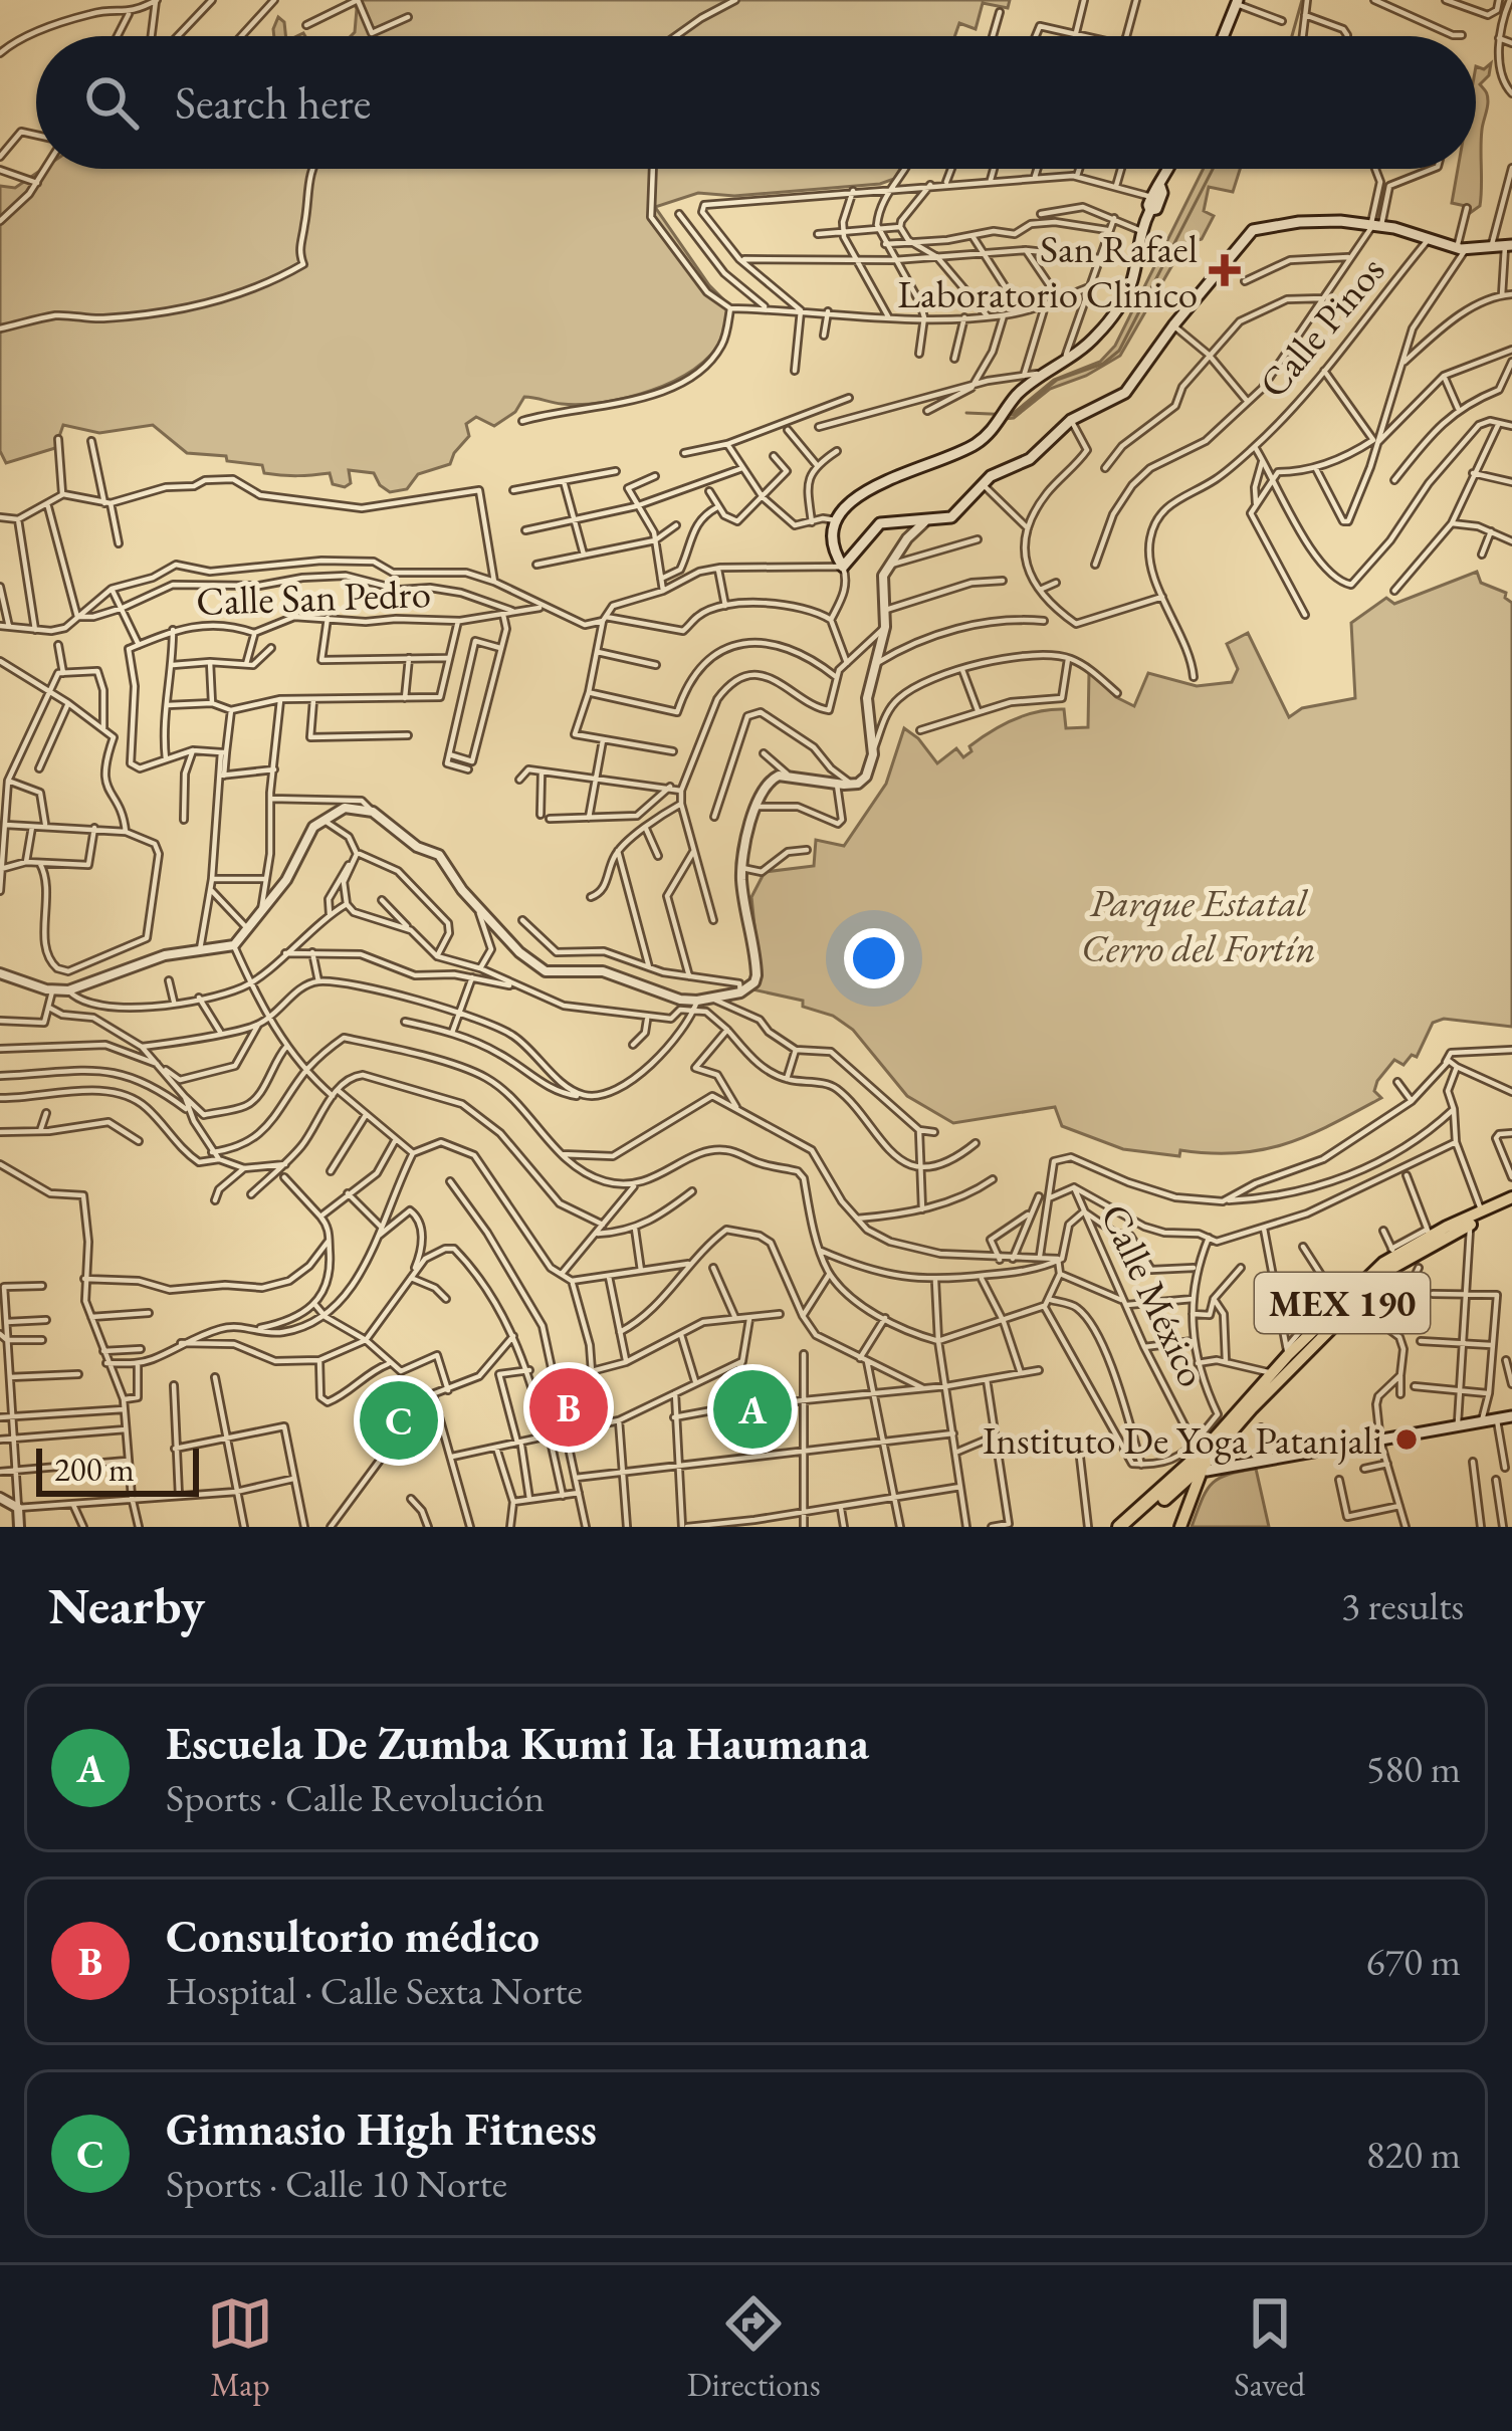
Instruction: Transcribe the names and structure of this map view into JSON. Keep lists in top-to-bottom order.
{
  "streets": {
    "highway": ["MEX 190"],
    "street": ["Calle Pinos", "Calle San Pedro", "Calle México"]
  },
  "crossings": [
    ["Calle México", "MEX 190"]
  ],
  "parks": ["Parque Estatal Cerro del Fortín"],
  "places": {
    "health": ["San Rafael Laboratorio Clinico"],
    "other": ["Instituto De Yoga Patanjali"]
  },
  "scale_bar": "200 m",
  "page": {
    "search": "Search here",
    "pins": ["B", "A", "C"],
    "scale": "200 m",
    "heading": ["Nearby", "3 results"],
    "list": [
      {
        "mark": "A",
        "name": "Escuela De Zumba Kumi Ia Haumana",
        "note": "Sports · Calle Revolución",
        "value": "580 m"
      },
      {
        "mark": "B",
        "name": "Consultorio médico",
        "note": "Hospital · Calle Sexta Norte",
        "value": "670 m"
      },
      {
        "mark": "C",
        "name": "Gimnasio High Fitness",
        "note": "Sports · Calle 10 Norte",
        "value": "820 m"
      }
    ],
    "nav": ["Map", "Directions", "Saved"]
  }
}
